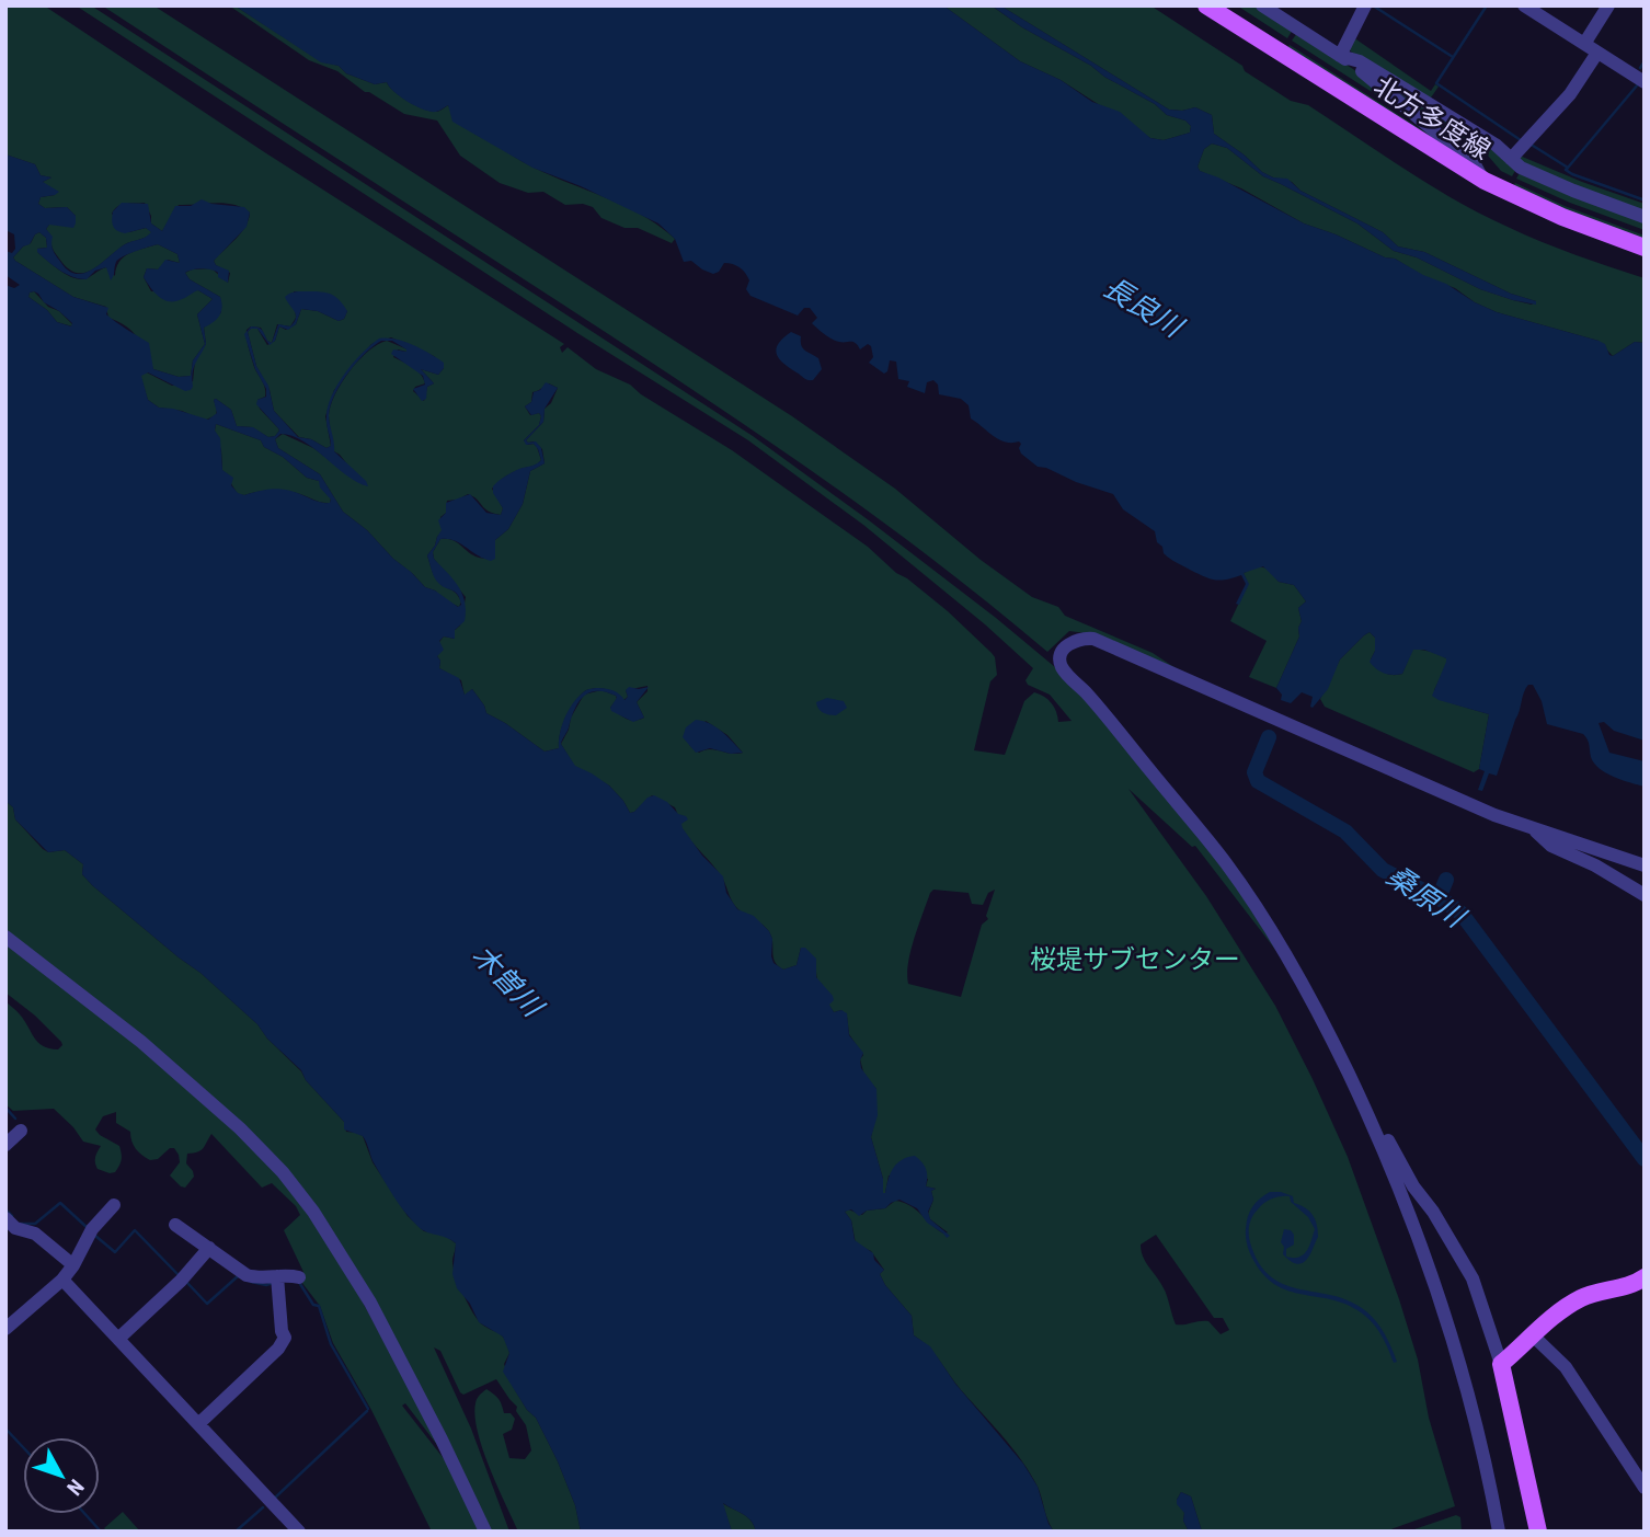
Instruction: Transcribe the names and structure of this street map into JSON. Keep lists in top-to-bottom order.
{
  "streets": {
    "main road": ["北方多度線"]
  },
  "water": ["長良川", "桑原川", "木曽川"],
  "parks": ["桜堤サブセンター"],
  "north": "bottom right"
}
